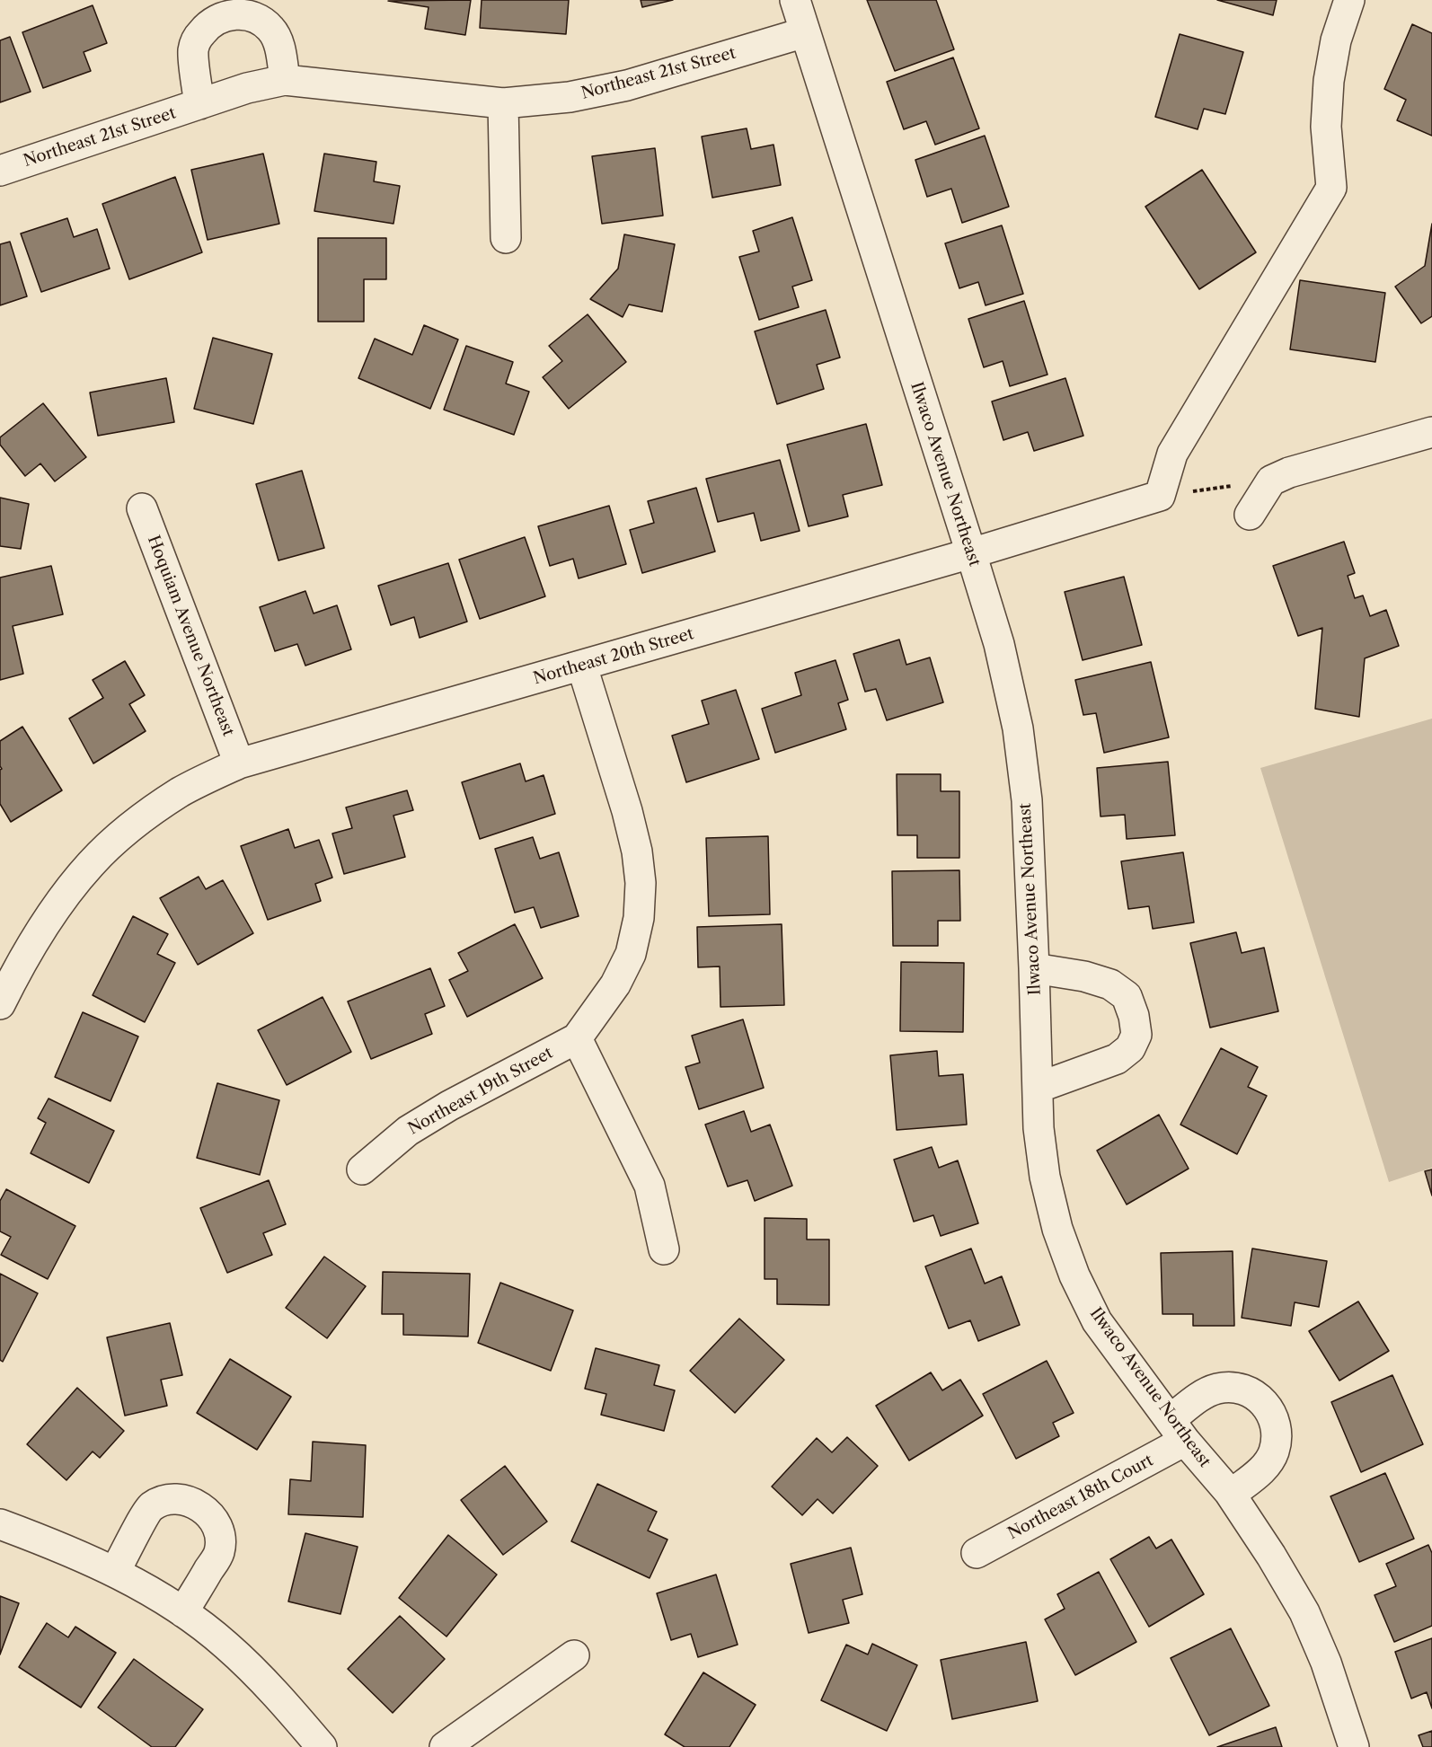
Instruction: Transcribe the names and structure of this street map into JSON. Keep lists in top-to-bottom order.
{
  "streets": {
    "street": [
      "Northeast 21st Street",
      "Ilwaco Avenue Northeast",
      "Hoquiam Avenue Northeast",
      "Northeast 20th Street",
      "Northeast 19th Street",
      "Northeast 18th Court"
    ]
  },
  "crossings": [
    ["Northeast 21st Street", "Ilwaco Avenue Northeast"],
    ["Ilwaco Avenue Northeast", "Northeast 20th Street"],
    ["Ilwaco Avenue Northeast", "Northeast 18th Court"],
    ["Hoquiam Avenue Northeast", "Northeast 20th Street"]
  ]
}
